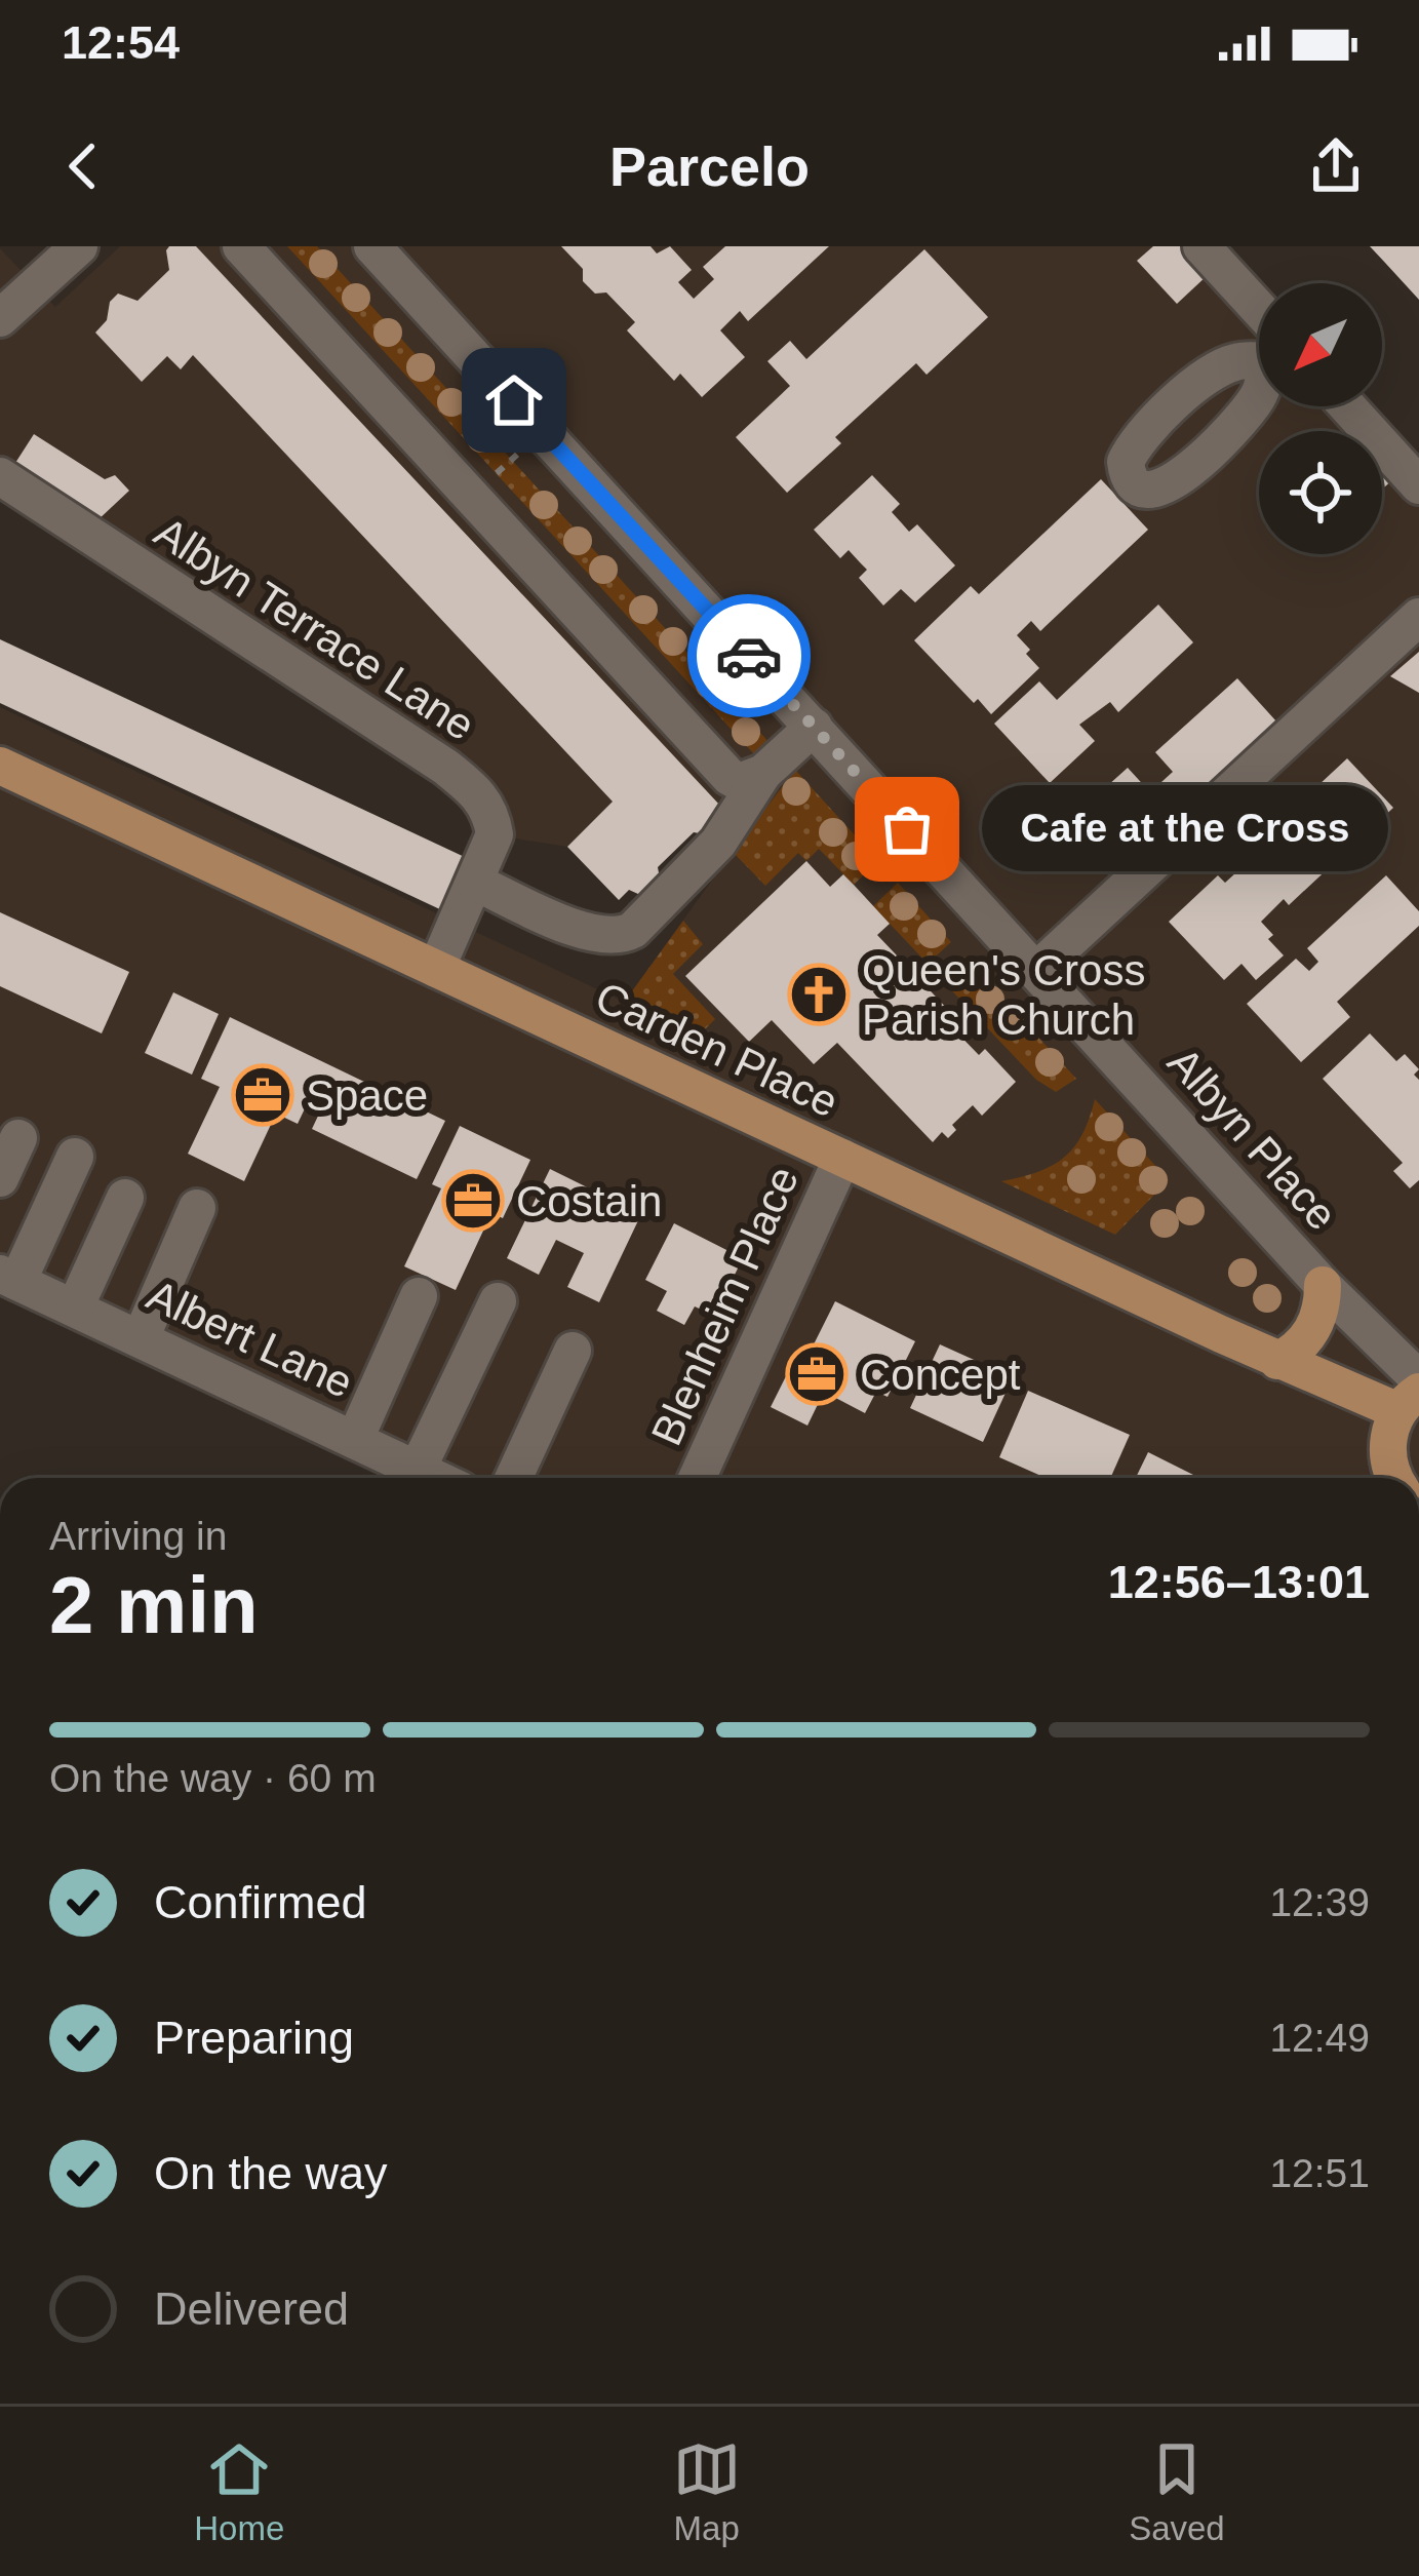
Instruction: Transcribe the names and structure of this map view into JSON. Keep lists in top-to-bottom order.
{
  "streets": {
    "main road": ["Carden Place"],
    "street": [
      "Albyn Terrace Lane",
      "Albyn Place",
      "Blenheim Place",
      "Albert Lane"
    ]
  },
  "crossings": [
    ["Albyn Terrace Lane", "Carden Place"],
    ["Carden Place", "Blenheim Place"]
  ],
  "places": {
    "other": ["Cafe at the Cross"],
    "church": ["Queen's Cross Parish Church"],
    "office": ["Space", "Costain", "Concept"]
  },
  "north": "bottom left",
  "page": {
    "status": "12:54",
    "header": "Parcelo",
    "bubble": "Cafe at the Cross",
    "heading": ["2 min", "Arriving in", "12:56–13:01"],
    "bar": "On the way · 60 m",
    "list": [
      ["Confirmed", "12:39"],
      ["Preparing", "12:49"],
      ["On the way", "12:51"],
      "Delivered"
    ],
    "tabs": ["Home", "Map", "Saved"]
  }
}
